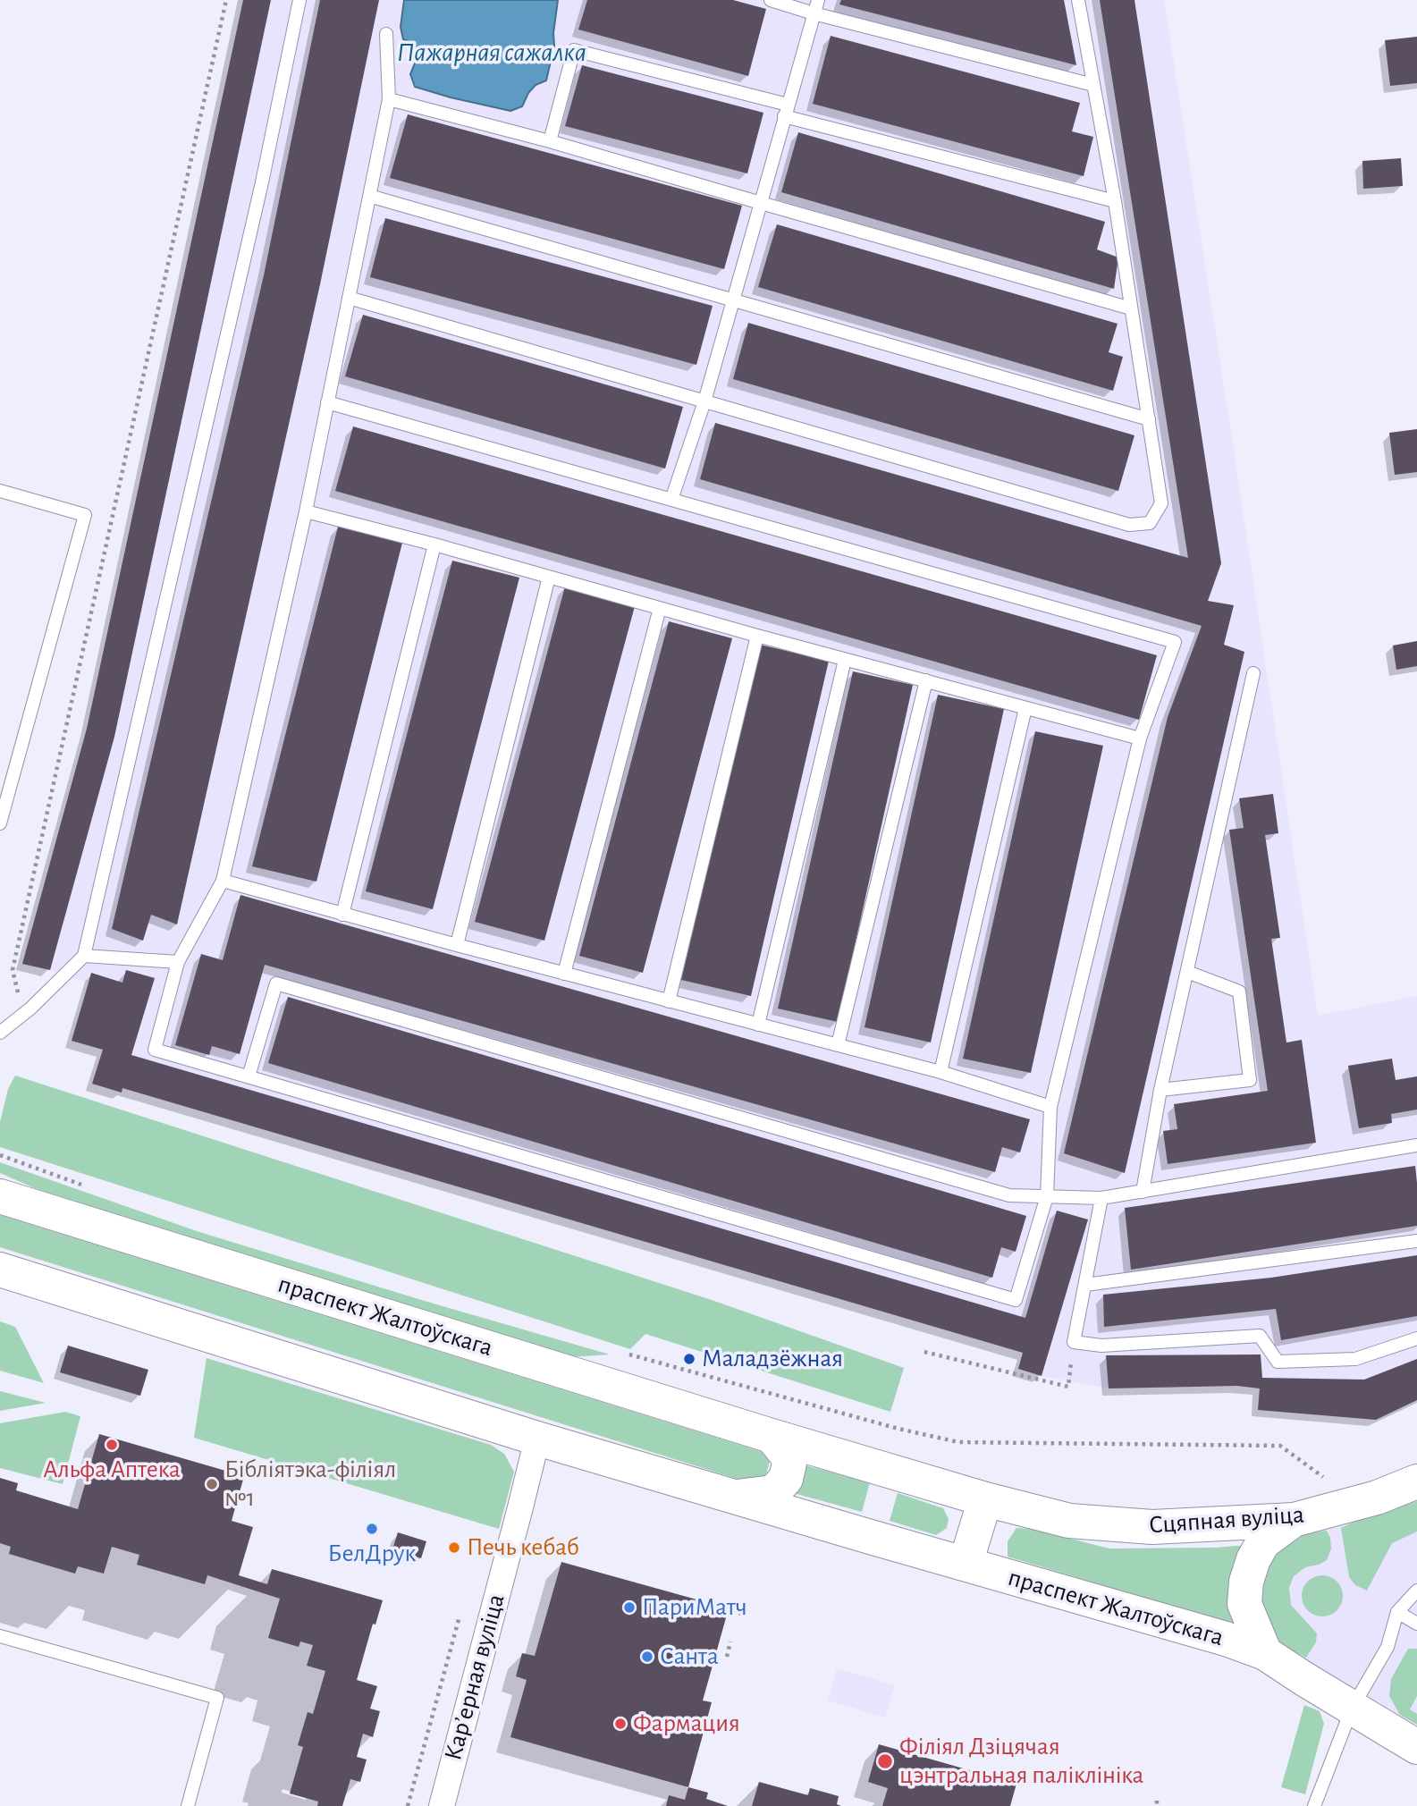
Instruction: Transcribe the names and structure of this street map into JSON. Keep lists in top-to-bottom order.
{
  "streets": {
    "main road": ["праспект Жалтоўскага", "Сцяпная вуліца"],
    "street": ["Карʼерная вуліца"]
  },
  "crossings": [
    ["праспект Жалтоўскага", "Сцяпная вуліца"],
    ["праспект Жалтоўскага", "Карʼерная вуліца"]
  ],
  "water": ["Пажарная сажалка"],
  "places": [
    "Маладзёжная",
    "Альфа Аптека",
    "Бібліятэка-філіял №1",
    "БелДрук",
    "Печь кебаб",
    "ПариМатч",
    "Санта",
    "Фармация",
    "Філіял Дзіцячая цэнтральная паліклініка"
  ]
}
